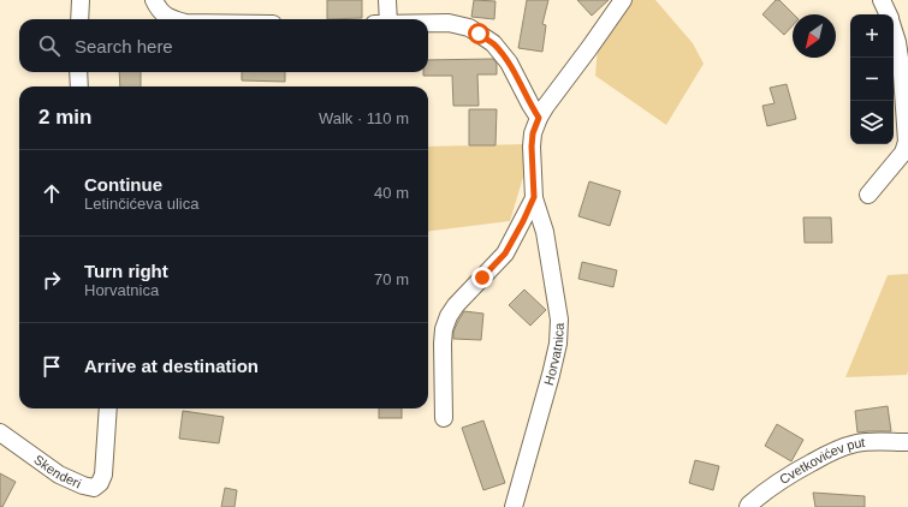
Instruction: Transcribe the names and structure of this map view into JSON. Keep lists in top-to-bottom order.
{
  "streets": {
    "street": ["Horvatnica", "Cvetkovićev put", "Skenderi"]
  },
  "north": "bottom left",
  "page": {
    "map_buttons": ["+", "−"],
    "search": "Search here",
    "heading": ["2 min", "Walk · 110 m"],
    "list": [
      ["Continue", "Letinčićeva ulica", "40 m"],
      ["Turn right", "Horvatnica", "70 m"],
      "Arrive at destination"
    ]
  }
}
